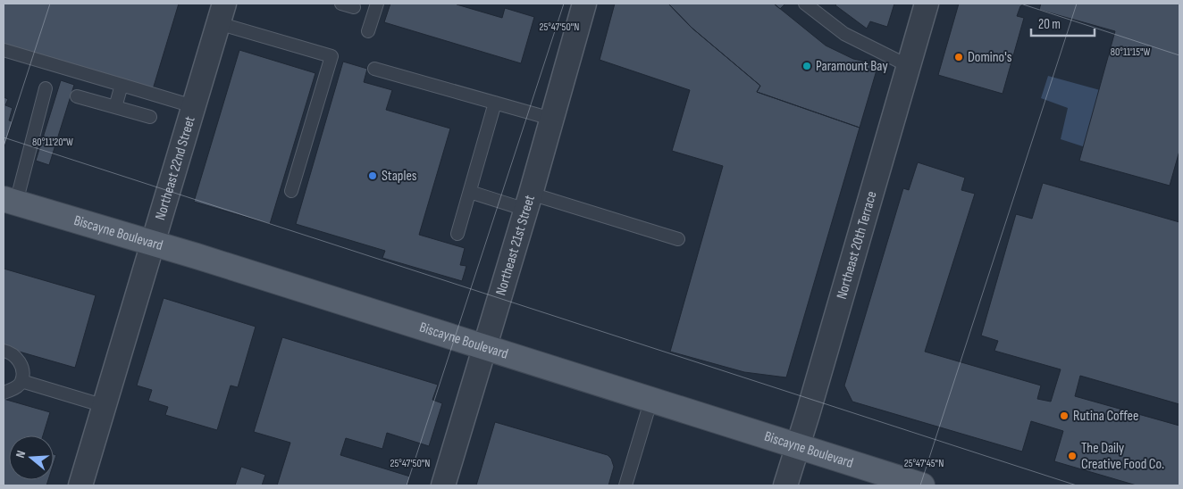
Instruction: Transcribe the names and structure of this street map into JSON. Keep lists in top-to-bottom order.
{
  "streets": {
    "main road": ["Biscayne Boulevard"],
    "street": ["Northeast 22nd Street", "Northeast 21st Street", "Northeast 20th Terrace"]
  },
  "crossings": [
    ["Northeast 22nd Street", "Biscayne Boulevard"],
    ["Biscayne Boulevard", "Northeast 21st Street"],
    ["Biscayne Boulevard", "Northeast 20th Terrace"]
  ],
  "places": [
    "Domino's",
    "Paramount Bay",
    "Staples",
    "Rutina Coffee",
    "The Daily Creative Food Co."
  ],
  "scale_bar": "20 m",
  "north": "left",
  "coordinates": [
    "25°47'50\"N",
    "80°11'15\"W",
    "80°11'20\"W",
    "25°47'45\"N"
  ]
}
